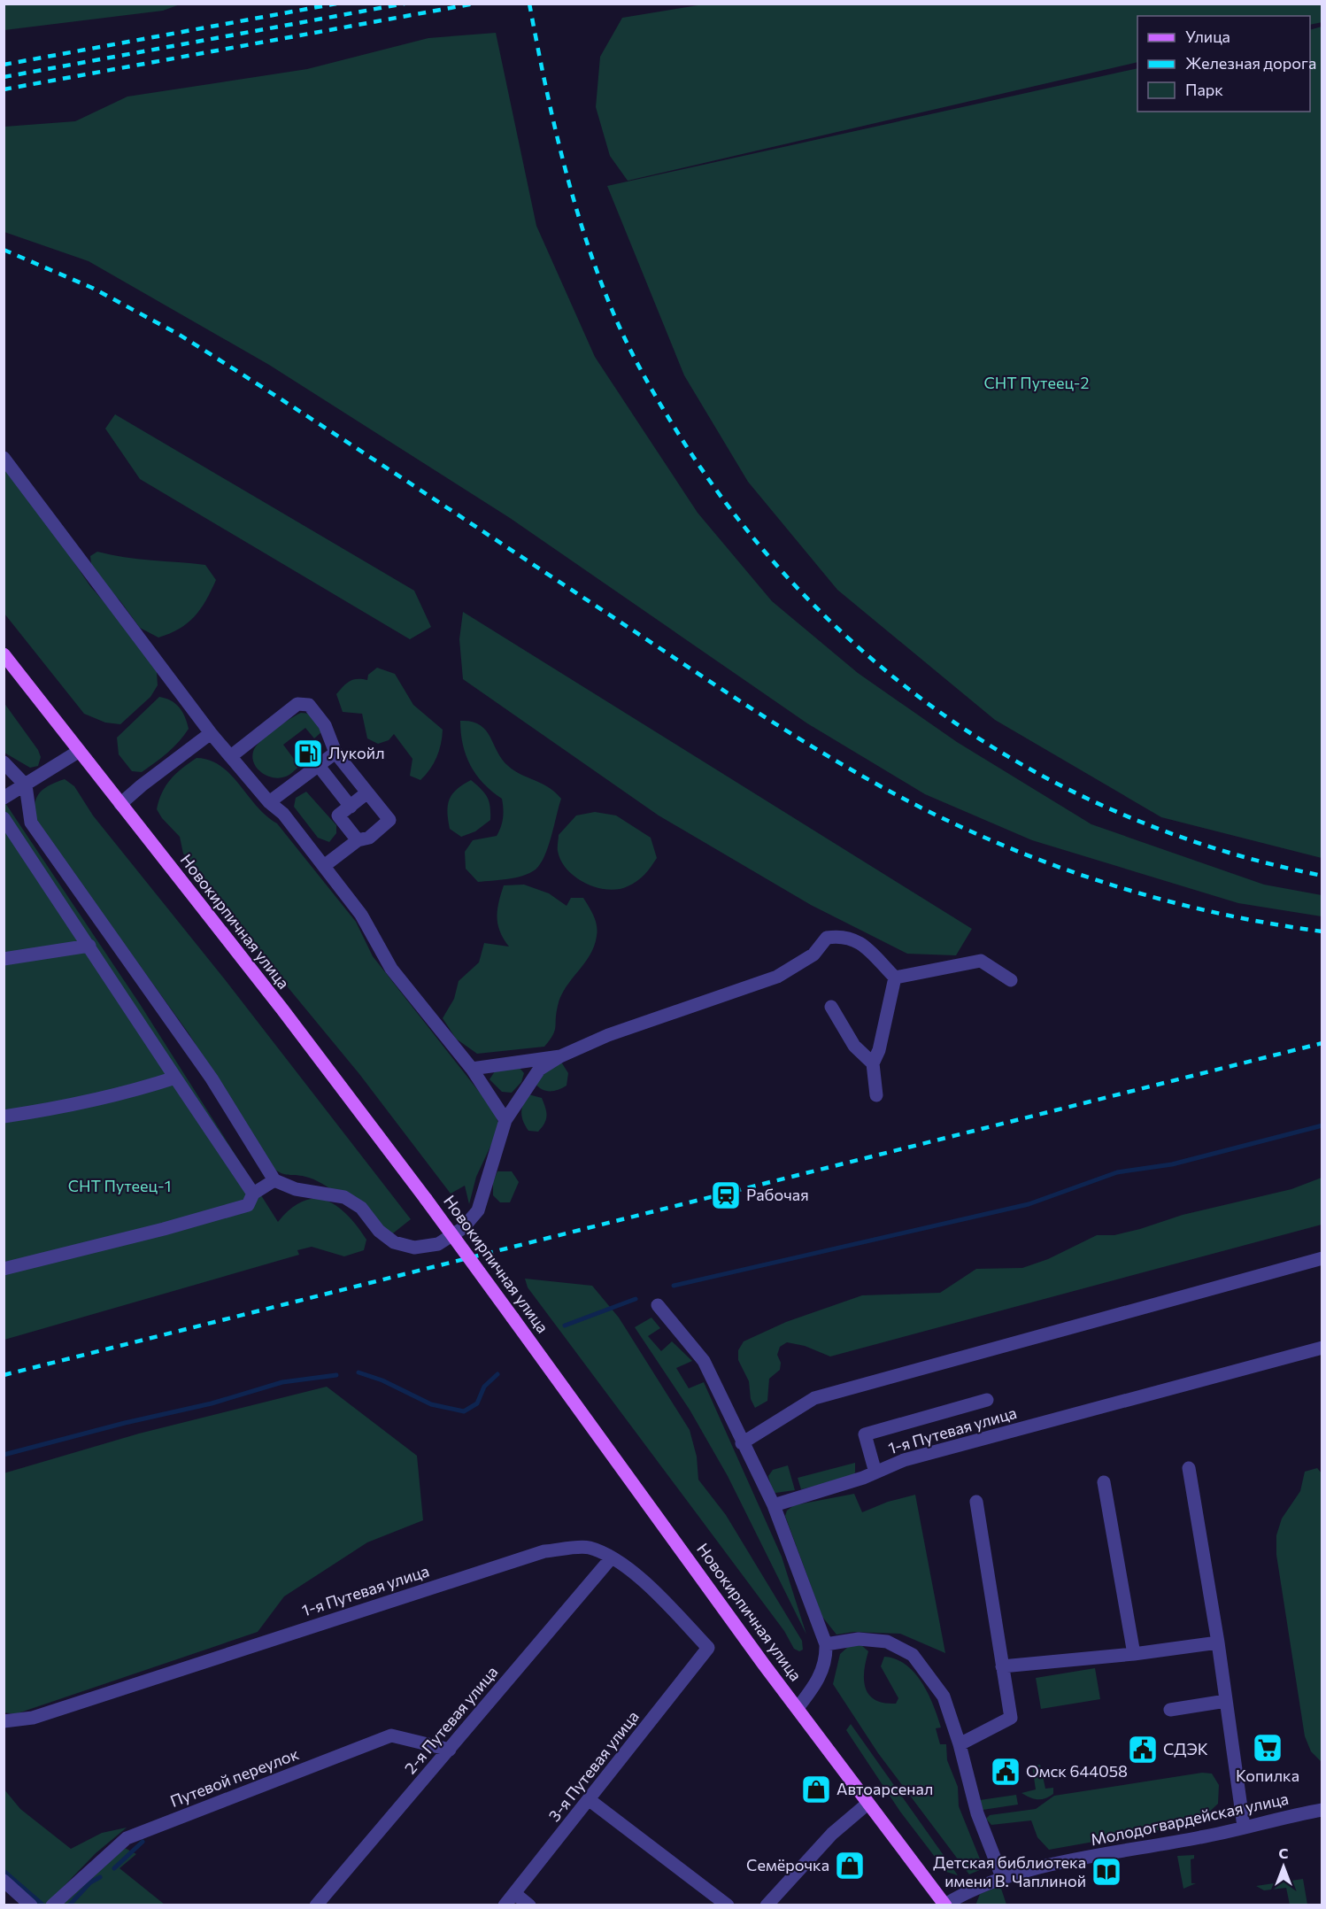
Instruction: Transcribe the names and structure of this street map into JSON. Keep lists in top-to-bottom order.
{
  "streets": {
    "main road": ["Новокирпичная улица"],
    "street": [
      "1-я Путевая улица",
      "2-я Путевая улица",
      "3-я Путевая улица",
      "Путевой переулок",
      "Молодогвардейская улица"
    ]
  },
  "crossings": [
    ["Новокирпичная улица", "Молодогвардейская улица"],
    ["1-я Путевая улица", "2-я Путевая улица"],
    ["1-я Путевая улица", "3-я Путевая улица"],
    ["2-я Путевая улица", "Путевой переулок"]
  ],
  "parks": ["СНТ Путеец-2", "СНТ Путеец-1"],
  "places": {
    "fuel station": ["Лукойл"],
    "station": ["Рабочая"],
    "supermarket": ["Копилка"],
    "public building": ["СДЭК", "Омск 644058"],
    "shop": ["Автоарсенал", "Семёрочка"],
    "library": ["Детская библиотека имени В. Чаплиной"]
  },
  "legend": ["Улица", "Железная дорога", "Парк"],
  "north": "top"
}
